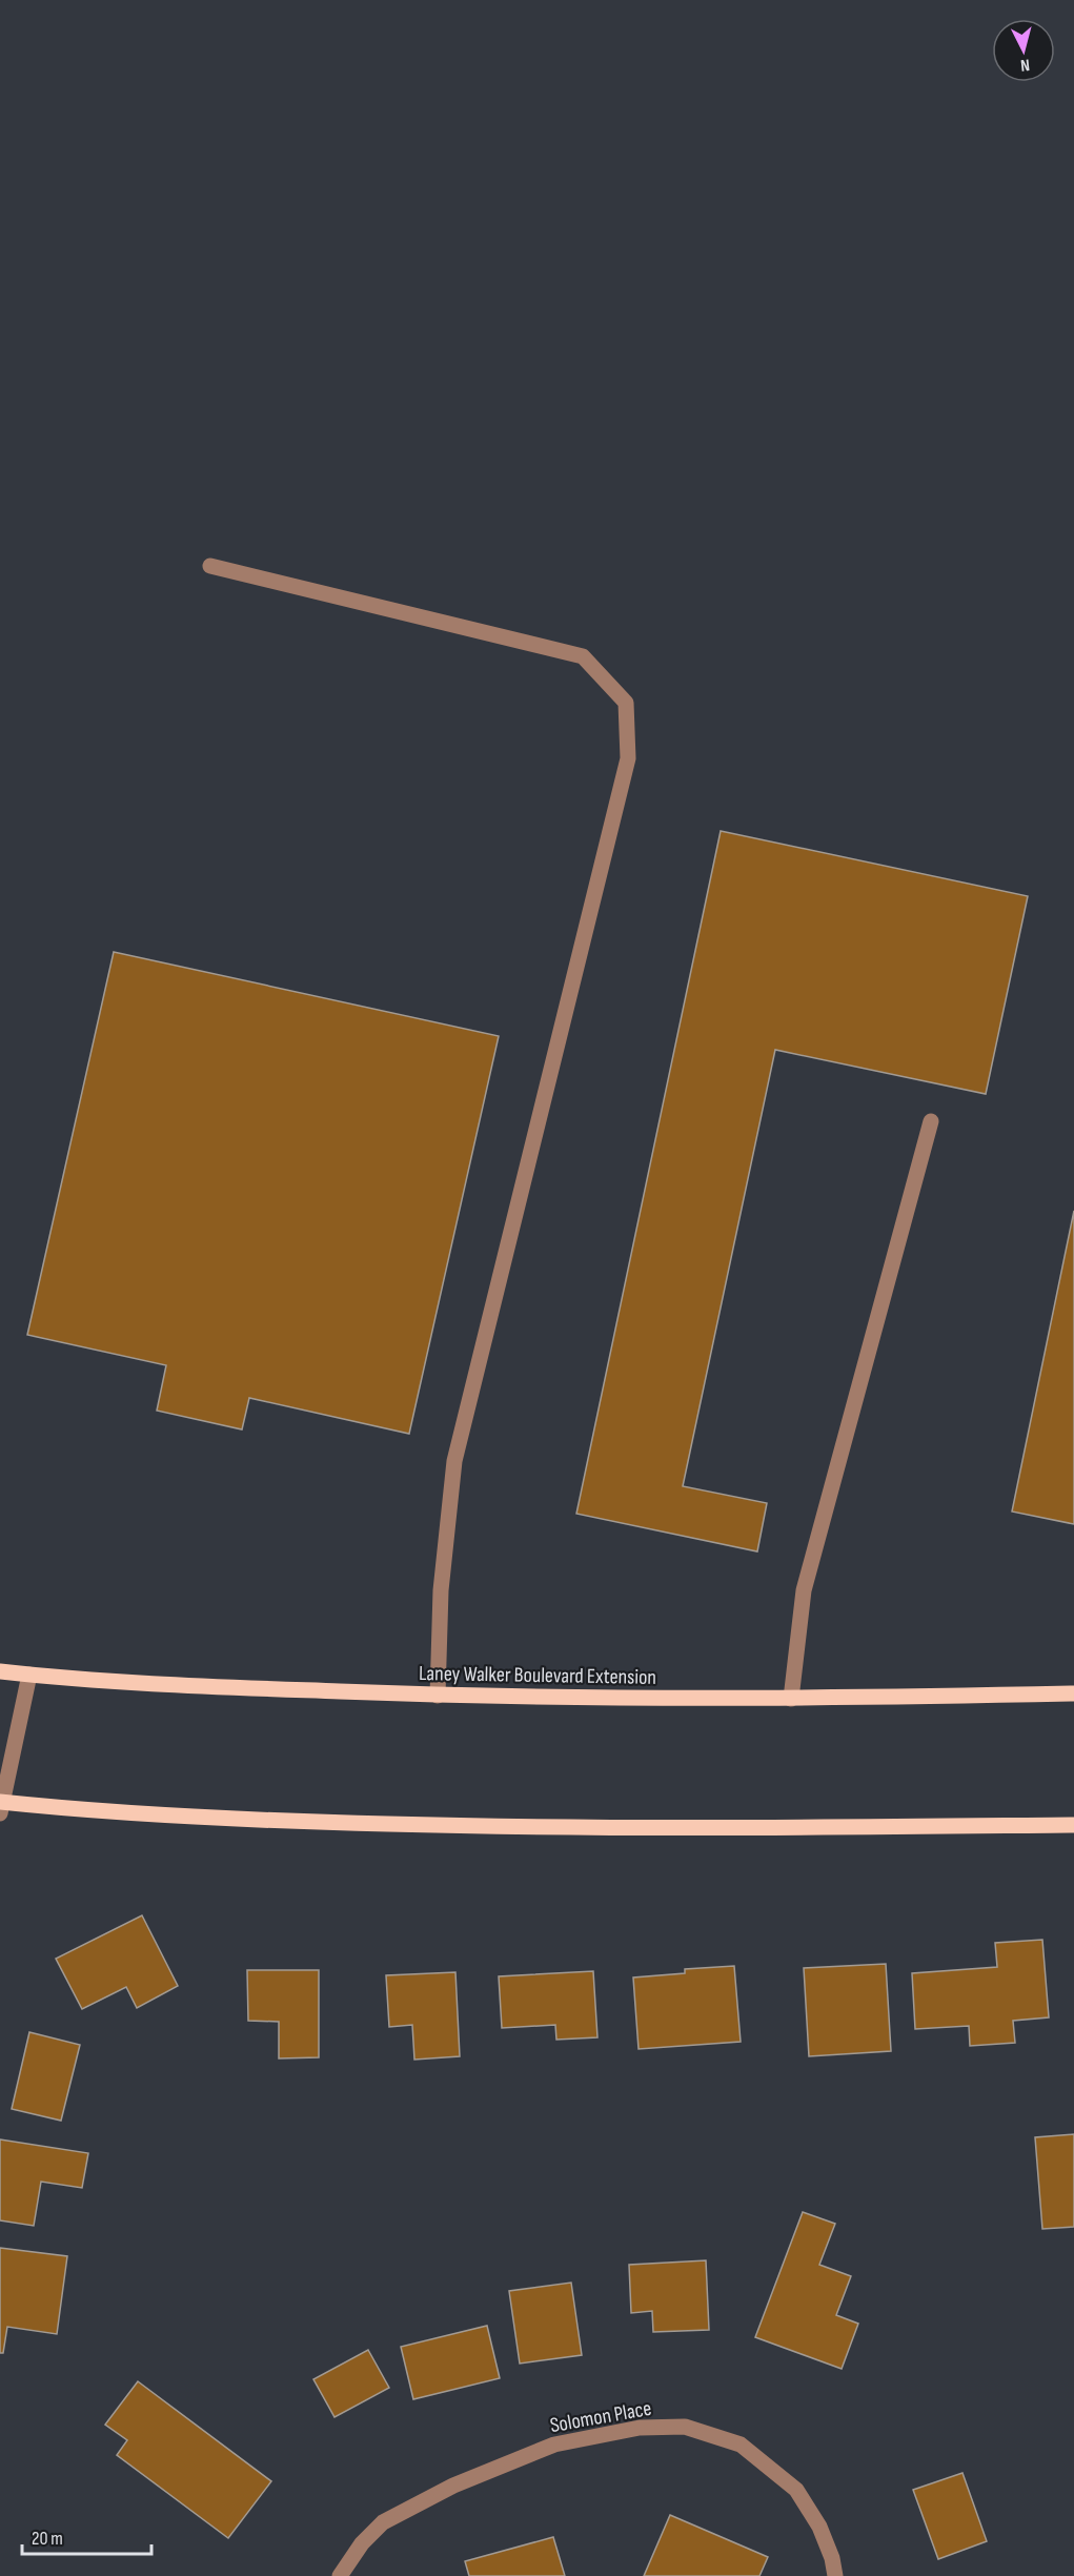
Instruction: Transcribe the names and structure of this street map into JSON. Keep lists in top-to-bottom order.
{
  "streets": {
    "main road": ["Laney Walker Boulevard Extension"],
    "street": ["Solomon Place"]
  },
  "scale_bar": "20 m",
  "north": "bottom"
}
